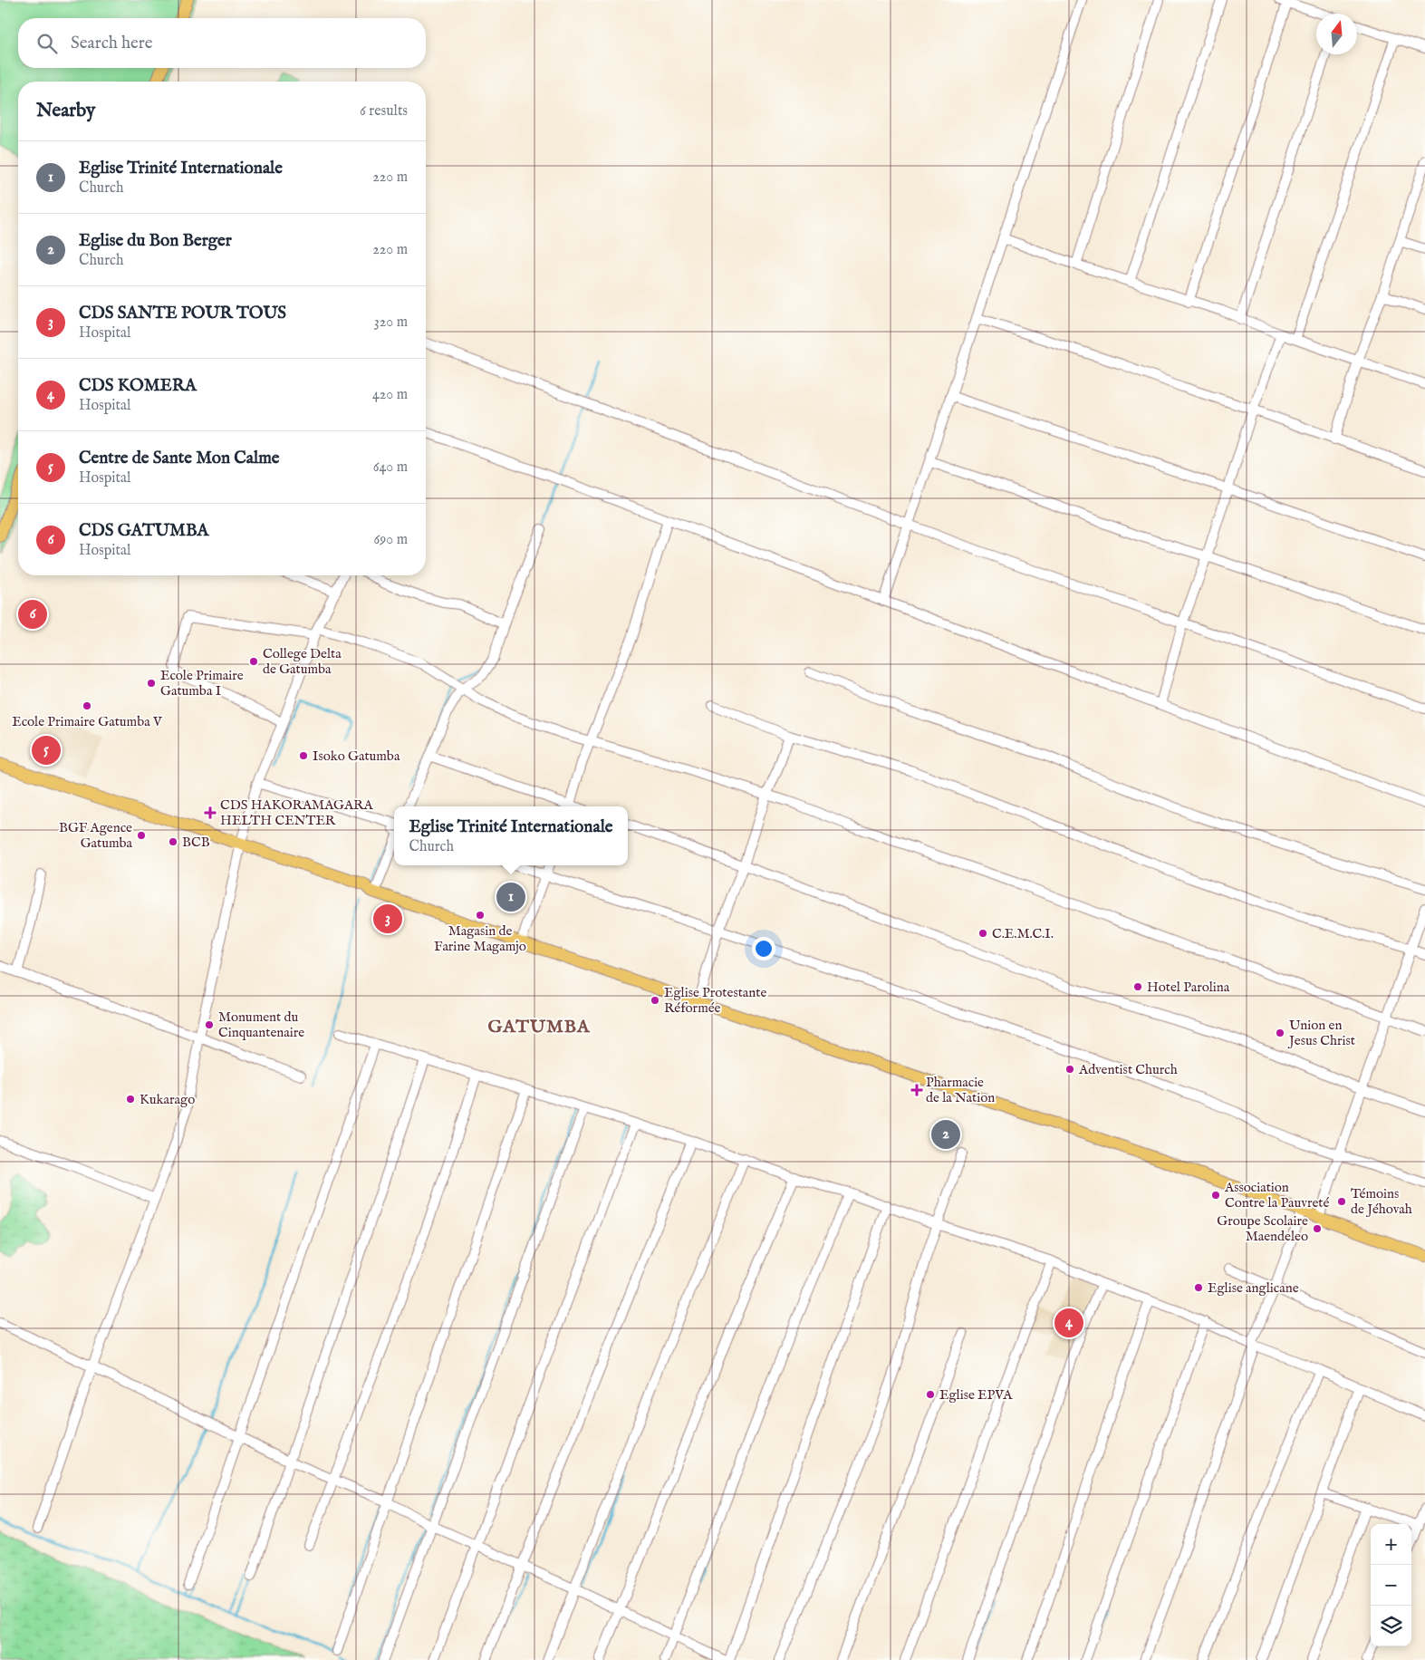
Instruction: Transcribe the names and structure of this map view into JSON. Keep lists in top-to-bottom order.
{
  "districts": ["GATUMBA"],
  "places": {
    "other": [
      "College Delta de Gatumba",
      "Ecole Primaire Gatumba I",
      "Ecole Primaire Gatumba V",
      "Isoko Gatumba",
      "BGF Agence Gatumba",
      "BCB",
      "Magasin de Farine Magamjo",
      "C.E.M.C.I.",
      "Hotel Parolina",
      "Eglise Protestante Réformée",
      "Monument du Cinquantenaire",
      "Union en Jesus Christ",
      "Adventist Church",
      "Kukarago",
      "Association Contre la Pauvreté",
      "Témoins de Jéhovah",
      "Groupe Scolaire Maendeleo",
      "Eglise anglicane",
      "Eglise EPVA"
    ],
    "health": ["CDS HAKORAMAGARA HELTH CENTER", "Pharmacie de la Nation"]
  },
  "north": "top",
  "page": {
    "search": "Search here",
    "heading": ["Nearby", "6 results"],
    "list": [
      {
        "mark": "1",
        "name": "Eglise Trinité Internationale",
        "note": "Church",
        "value": "220 m"
      },
      {
        "mark": "2",
        "name": "Eglise du Bon Berger",
        "note": "Church",
        "value": "220 m"
      },
      {
        "mark": "3",
        "name": "CDS SANTE POUR TOUS",
        "note": "Hospital",
        "value": "320 m"
      },
      {
        "mark": "4",
        "name": "CDS KOMERA",
        "note": "Hospital",
        "value": "420 m"
      },
      {
        "mark": "5",
        "name": "Centre de Sante Mon Calme",
        "note": "Hospital",
        "value": "640 m"
      },
      {
        "mark": "6",
        "name": "CDS GATUMBA",
        "note": "Hospital",
        "value": "690 m"
      }
    ],
    "pins": [
      "6",
      "5",
      "1",
      "3",
      "2",
      "4"
    ],
    "popup": ["Eglise Trinité Internationale", "Church"],
    "map_buttons": ["+", "−"]
  }
}
